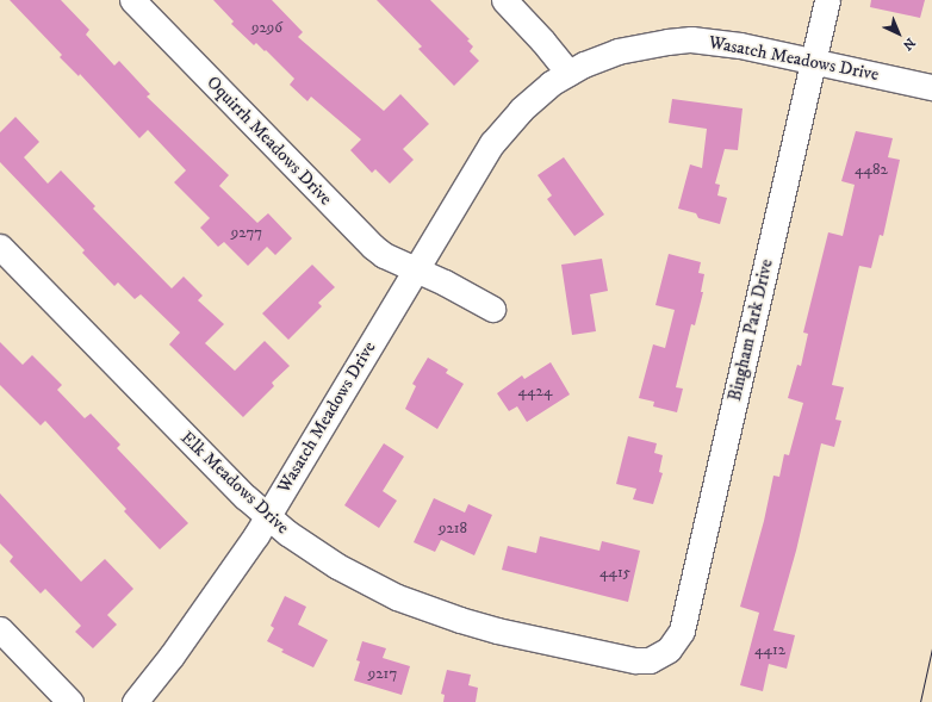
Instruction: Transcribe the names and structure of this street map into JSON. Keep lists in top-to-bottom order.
{
  "streets": {
    "street": [
      "Wasatch Meadows Drive",
      "Oquirrh Meadows Drive",
      "Bingham Park Drive",
      "Elk Meadows Drive"
    ]
  },
  "crossings": [
    ["Wasatch Meadows Drive", "Oquirrh Meadows Drive"],
    ["Wasatch Meadows Drive", "Bingham Park Drive"],
    ["Wasatch Meadows Drive", "Elk Meadows Drive"],
    ["Bingham Park Drive", "Elk Meadows Drive"]
  ],
  "house_numbers": [
    "9296",
    "4482",
    "9277",
    "4424",
    "9218",
    "4415",
    "4412",
    "9217"
  ],
  "north": "bottom right"
}
